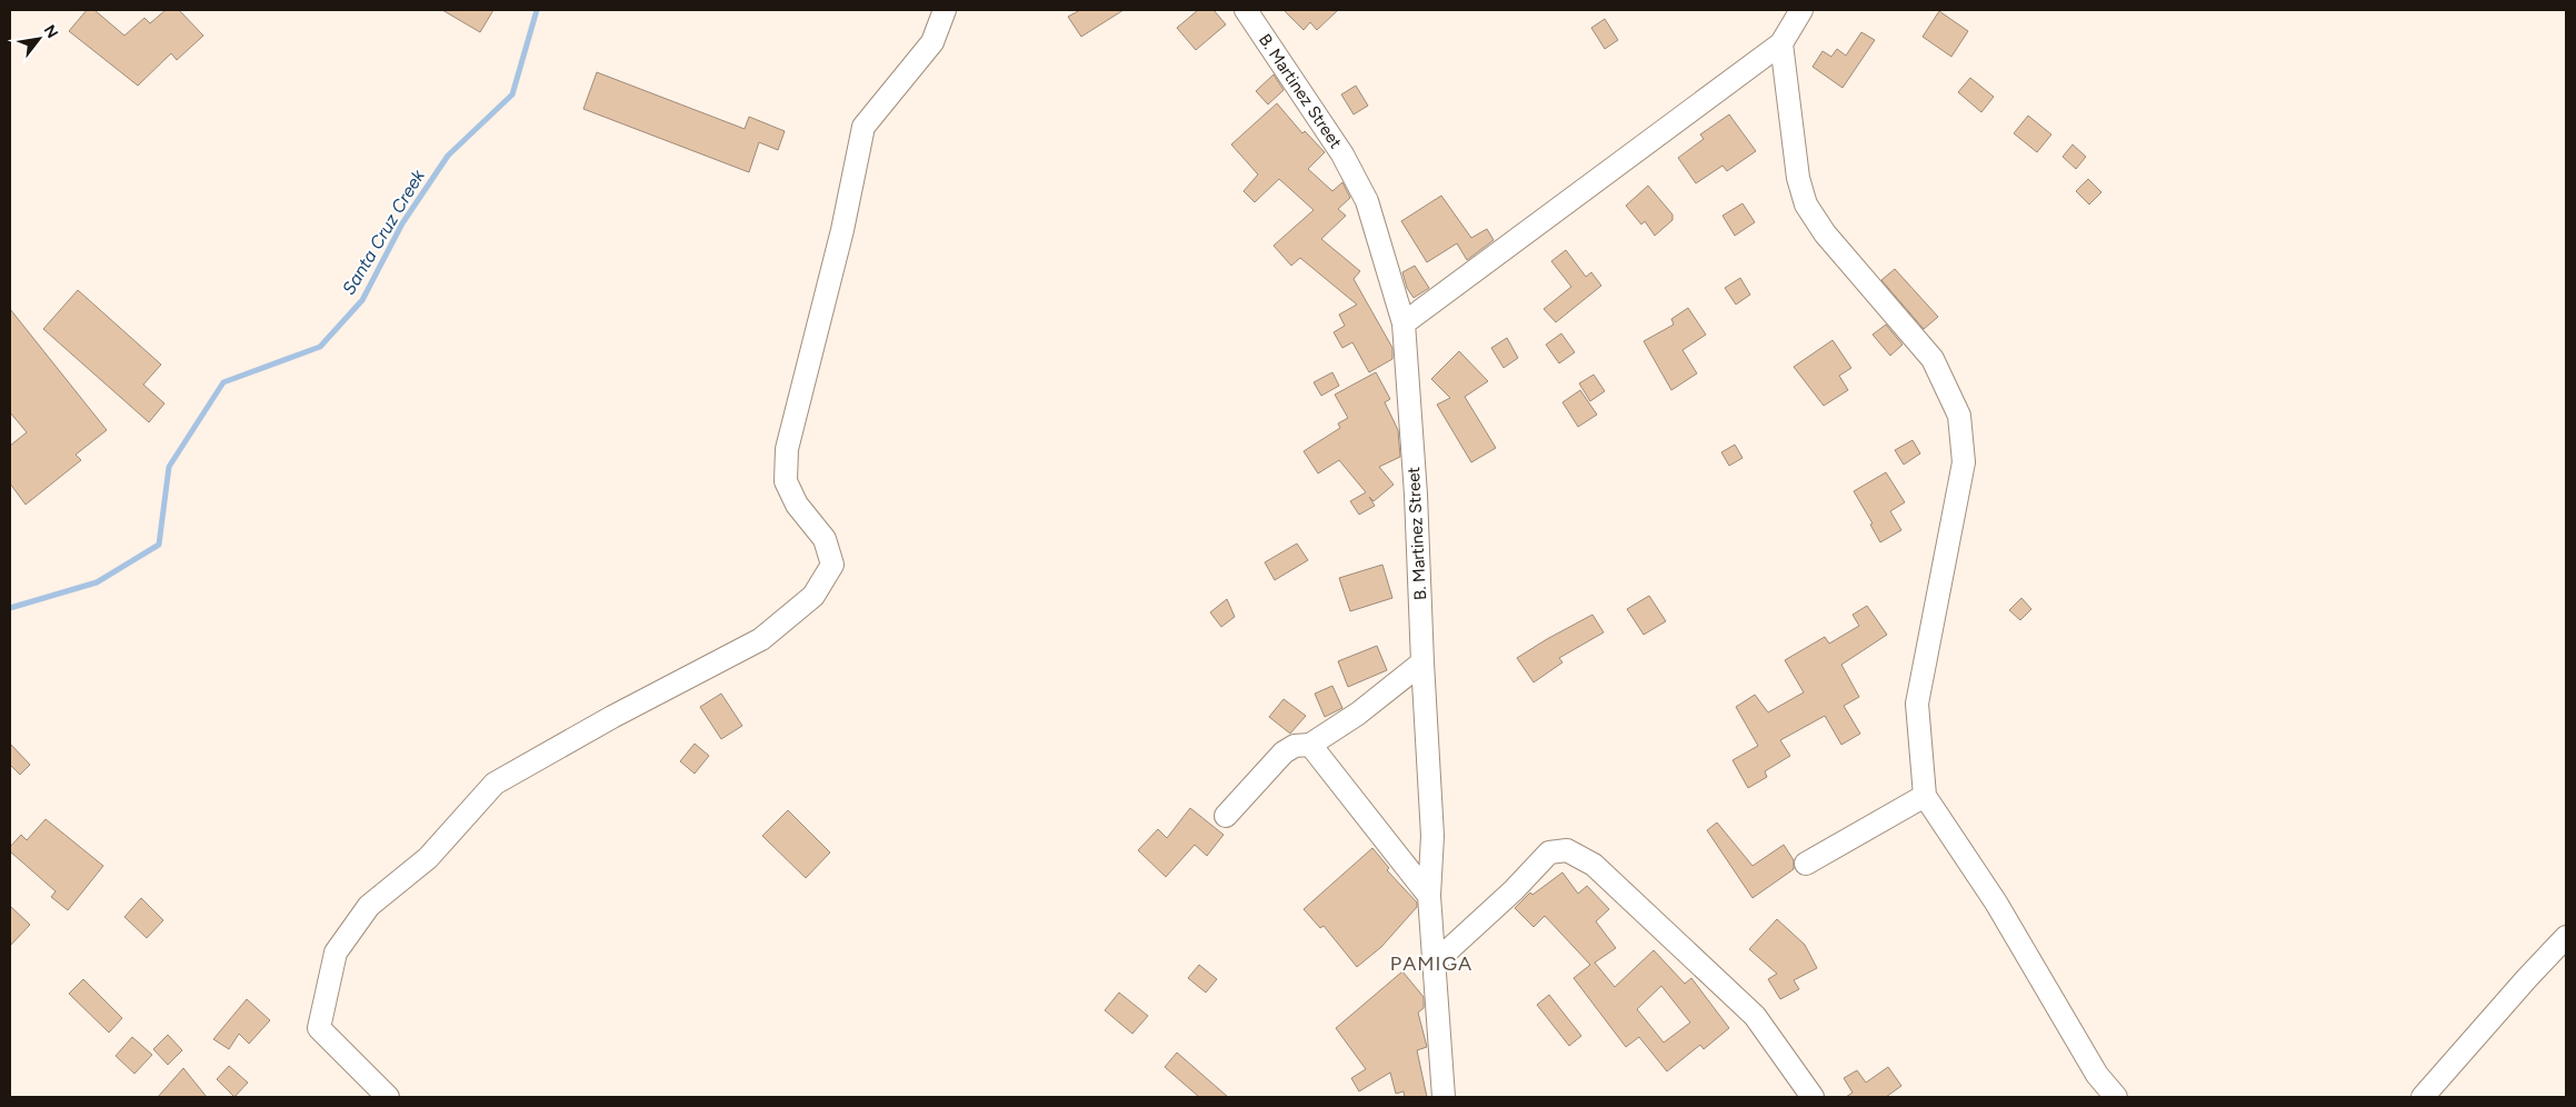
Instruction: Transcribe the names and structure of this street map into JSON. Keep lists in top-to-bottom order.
{
  "streets": {
    "street": ["B. Martinez Street"]
  },
  "districts": ["PAMIGA"],
  "water": ["Santa Cruz Creek"],
  "north": "top right"
}
